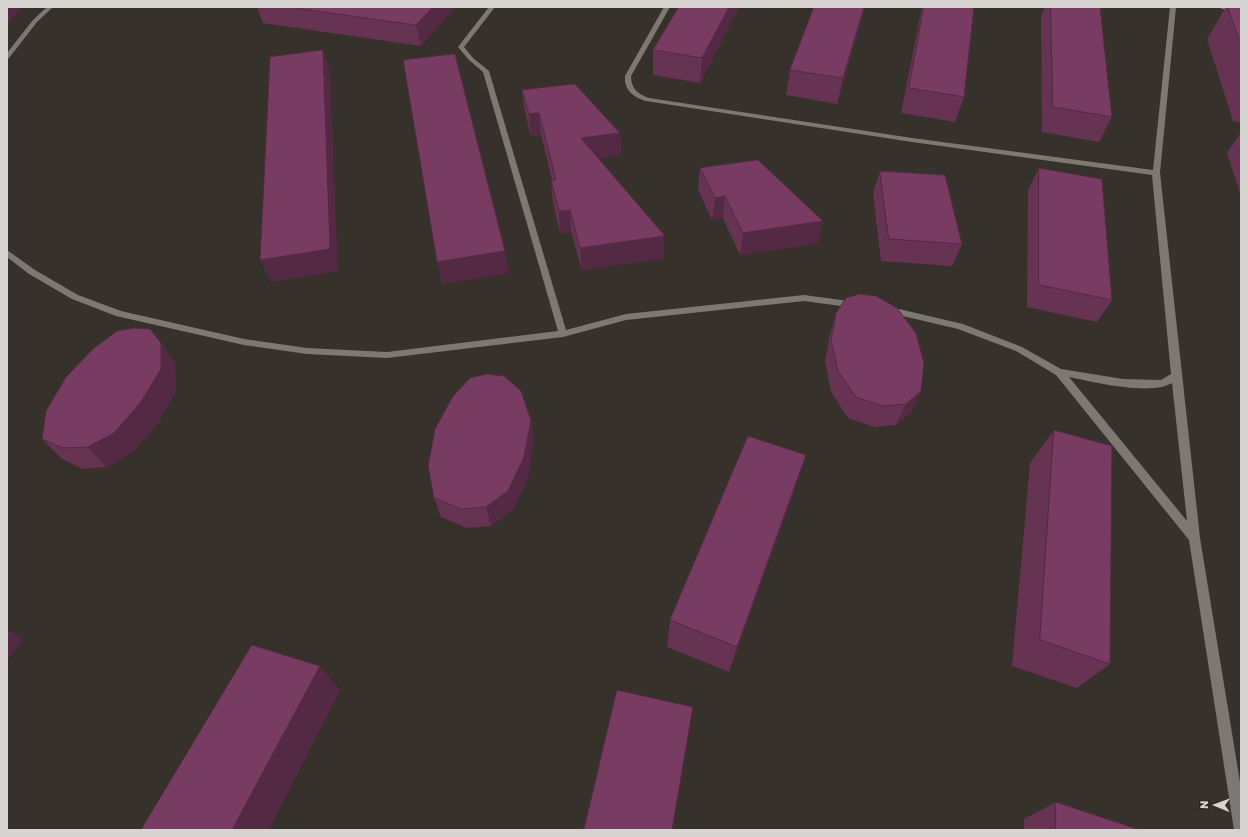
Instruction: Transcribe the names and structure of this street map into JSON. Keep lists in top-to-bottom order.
{
  "north": "left"
}
